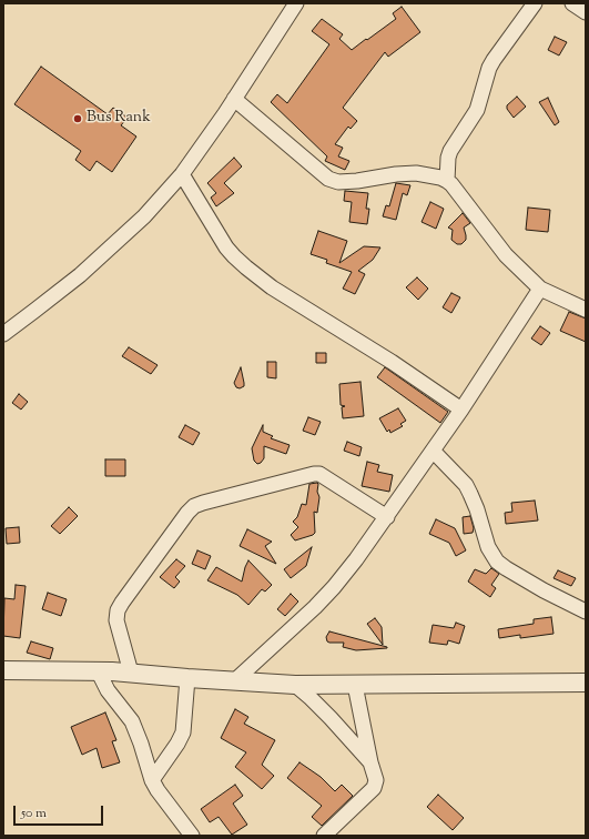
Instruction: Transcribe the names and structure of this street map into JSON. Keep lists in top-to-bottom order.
{
  "places": ["Bus Rank"],
  "scale_bar": "50 m"
}
